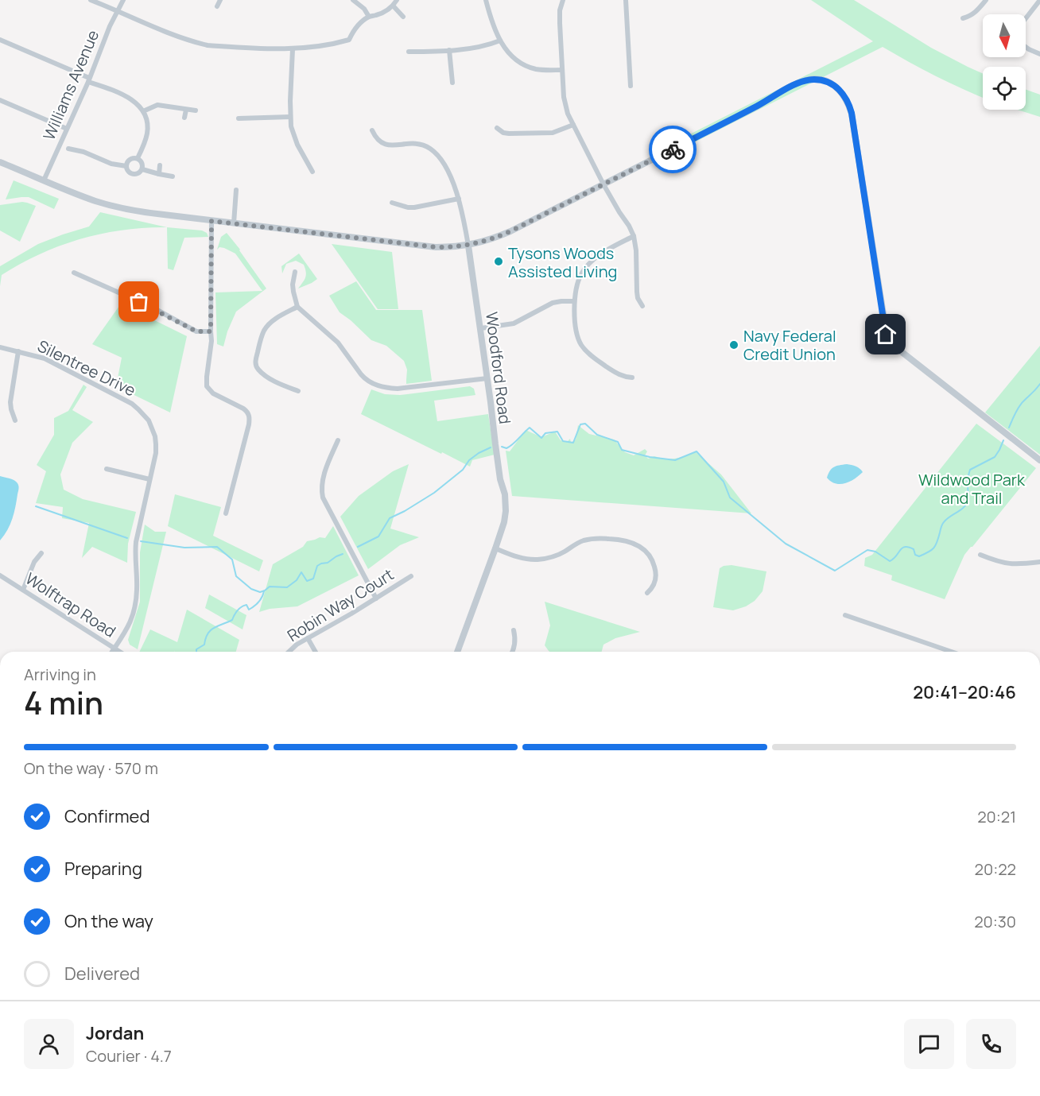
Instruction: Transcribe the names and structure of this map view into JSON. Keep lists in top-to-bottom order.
{
  "streets": {
    "street": [
      "Williams Avenue",
      "Silentree Drive",
      "Woodford Road",
      "Wolftrap Road",
      "Robin Way Court"
    ]
  },
  "crossings": [
    ["Silentree Drive", "Wolftrap Road"]
  ],
  "parks": ["Wildwood Park and Trail"],
  "places": ["Tysons Woods Assisted Living", "Navy Federal Credit Union"],
  "north": "bottom",
  "page": {
    "heading": ["4 min", "Arriving in", "20:41–20:46"],
    "panel": ["Jordan", "Courier · 4.7"],
    "bar": "On the way · 570 m",
    "list": [
      ["Confirmed", "20:21"],
      ["Preparing", "20:22"],
      ["On the way", "20:30"],
      "Delivered"
    ]
  }
}
